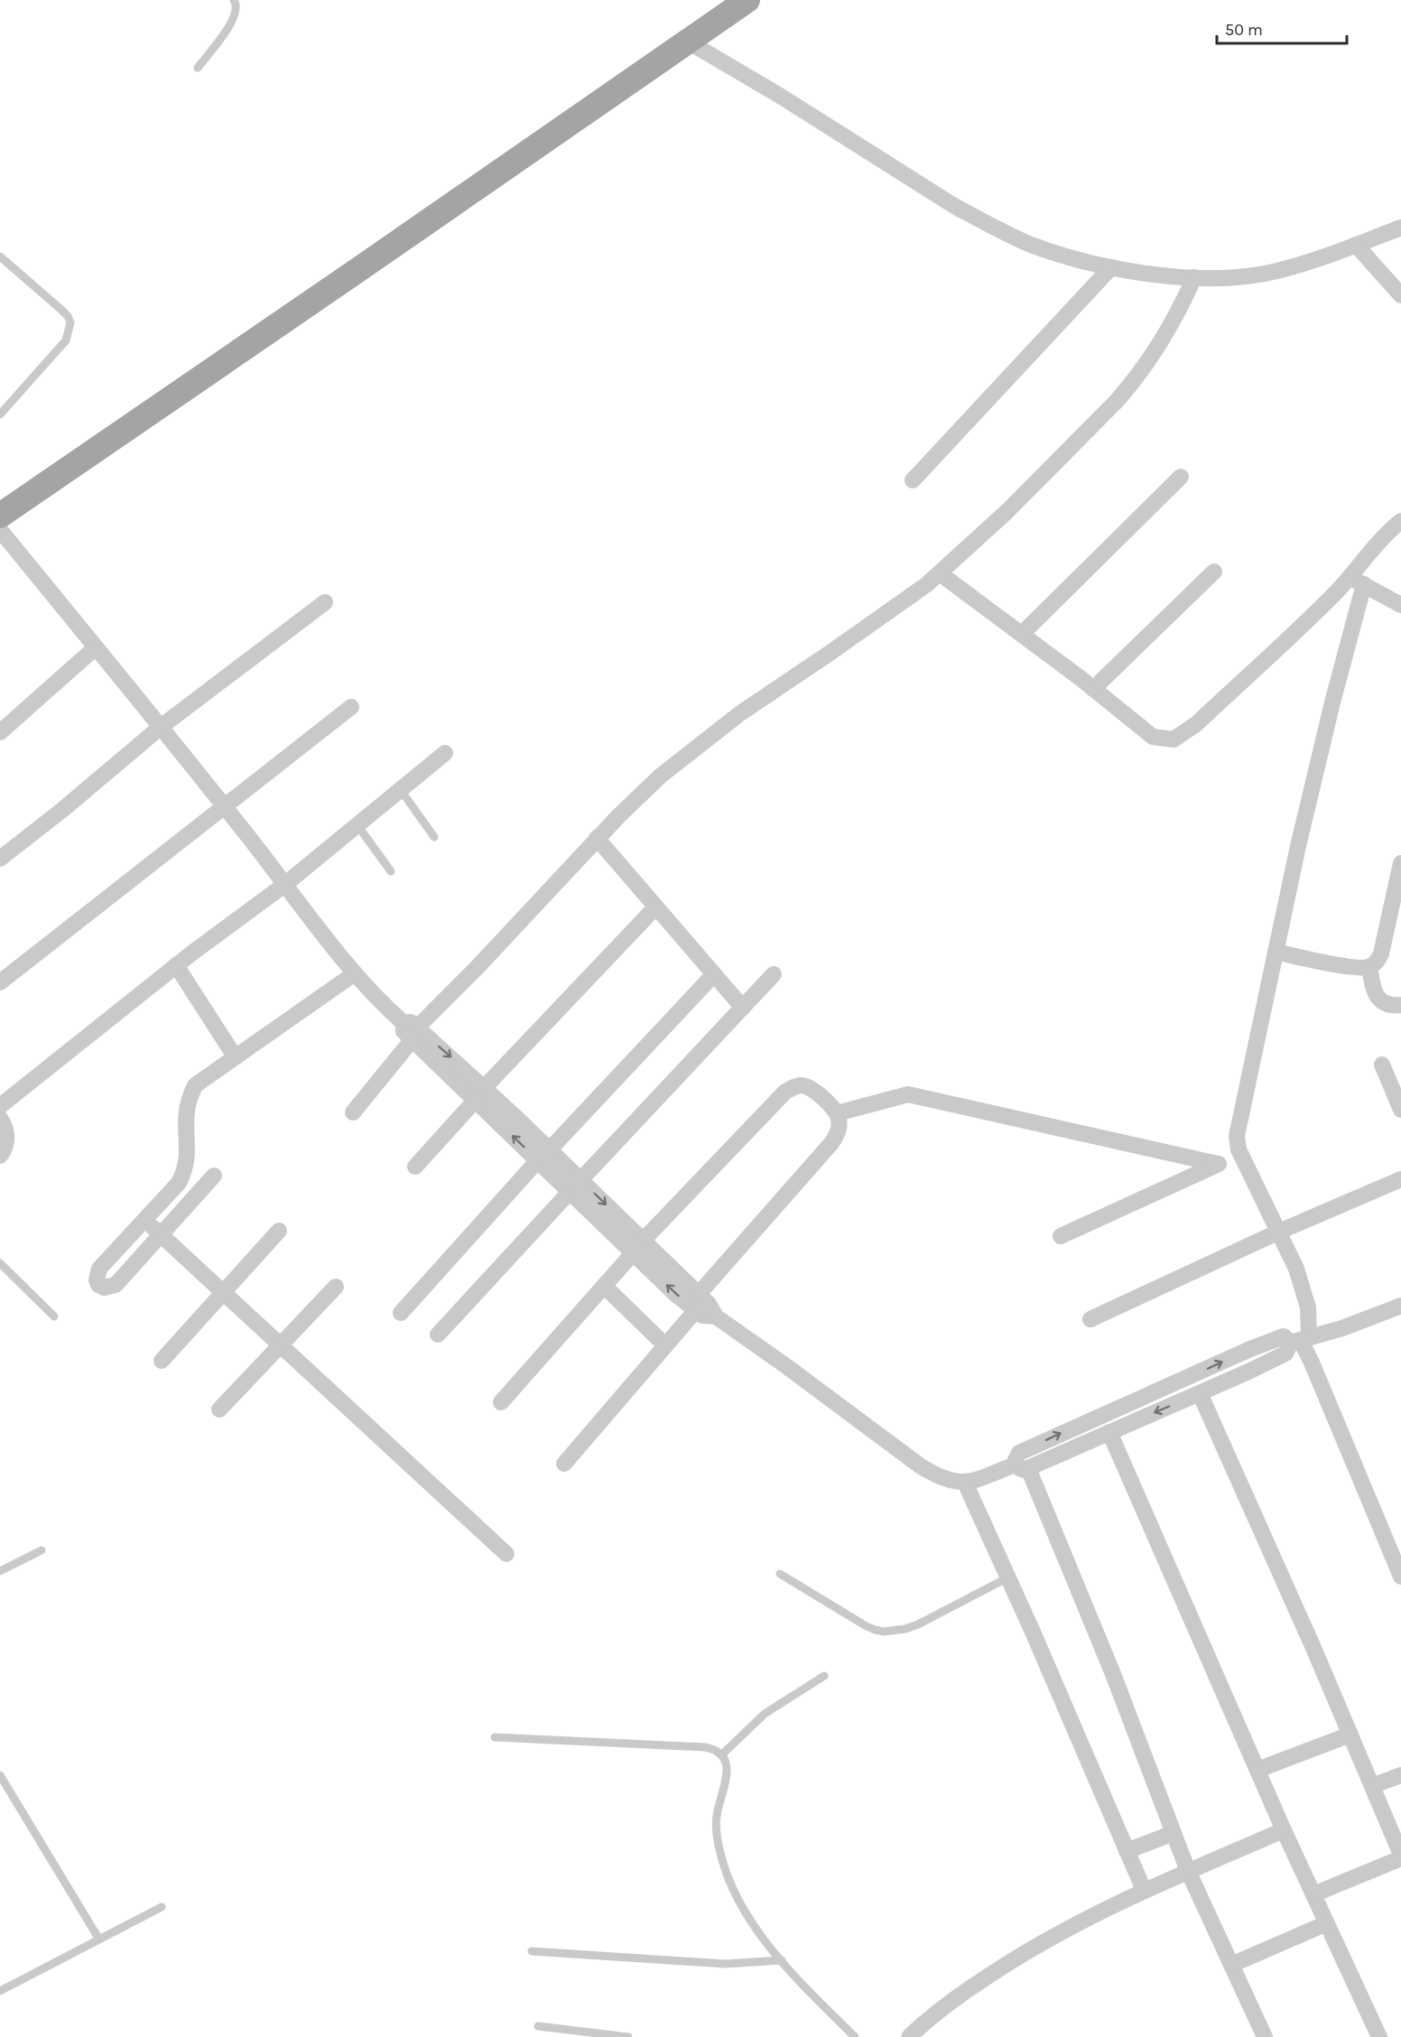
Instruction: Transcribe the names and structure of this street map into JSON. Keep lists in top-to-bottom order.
{
  "scale_bar": "50 m"
}
